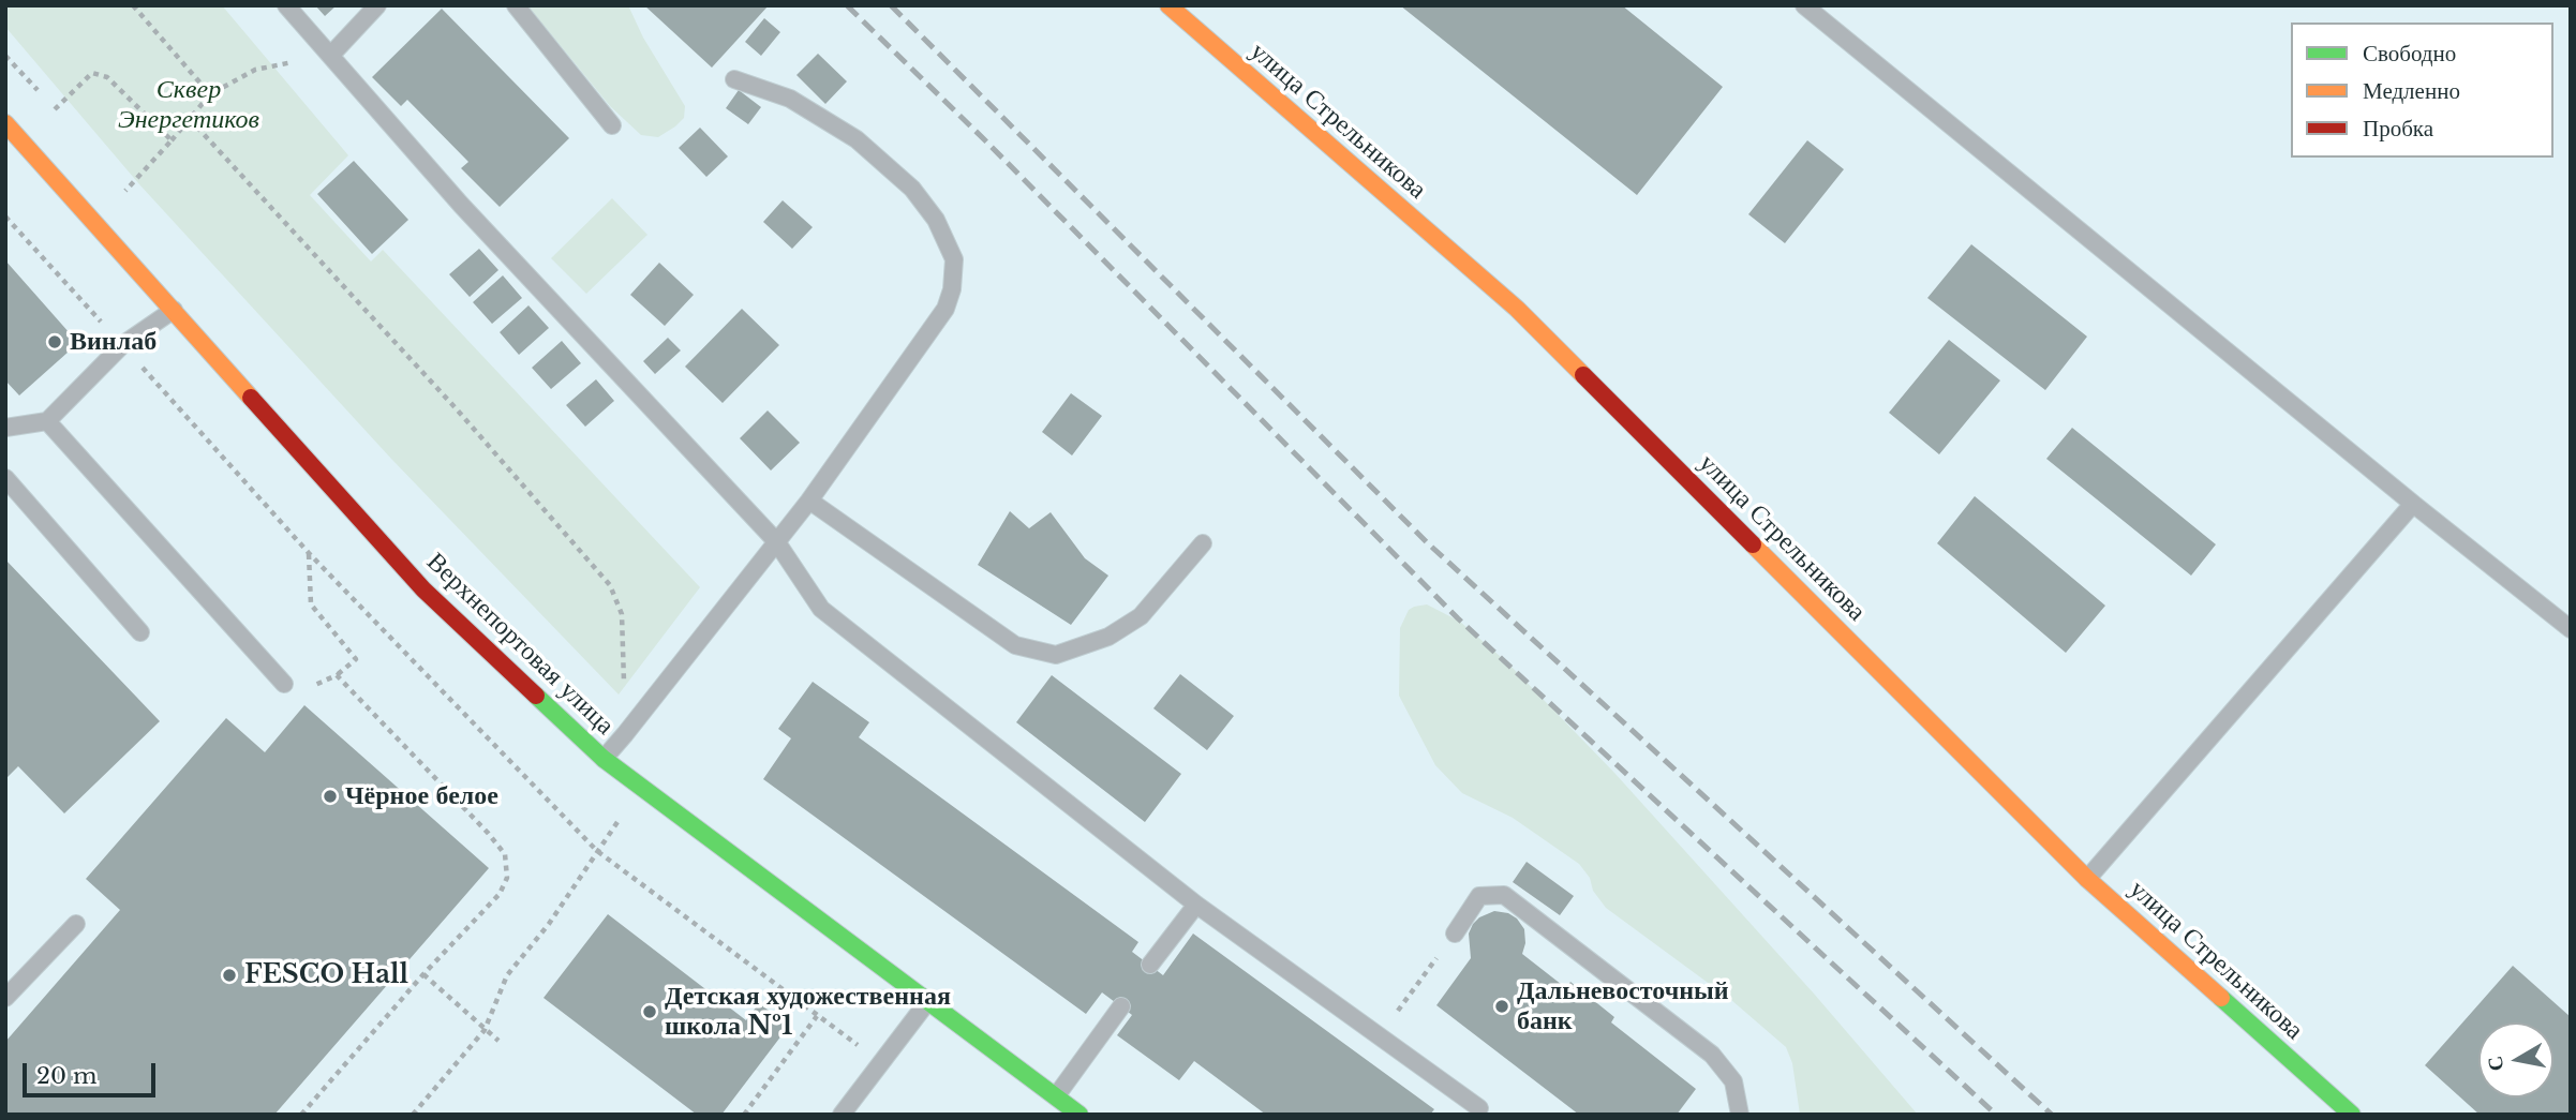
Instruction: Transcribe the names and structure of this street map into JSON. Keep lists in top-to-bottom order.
{
  "streets": {
    "street": ["улица Стрельникова", "Верхнепортовая улица"]
  },
  "parks": ["Сквер Энергетиков"],
  "places": [
    "Винлаб",
    "Чёрное белое",
    "FESCO Hall",
    "Дальневосточный банк",
    "Детская художественная школа №1"
  ],
  "legend": ["Свободно", "Медленно", "Пробка"],
  "scale_bar": "20 m",
  "north": "left"
}
